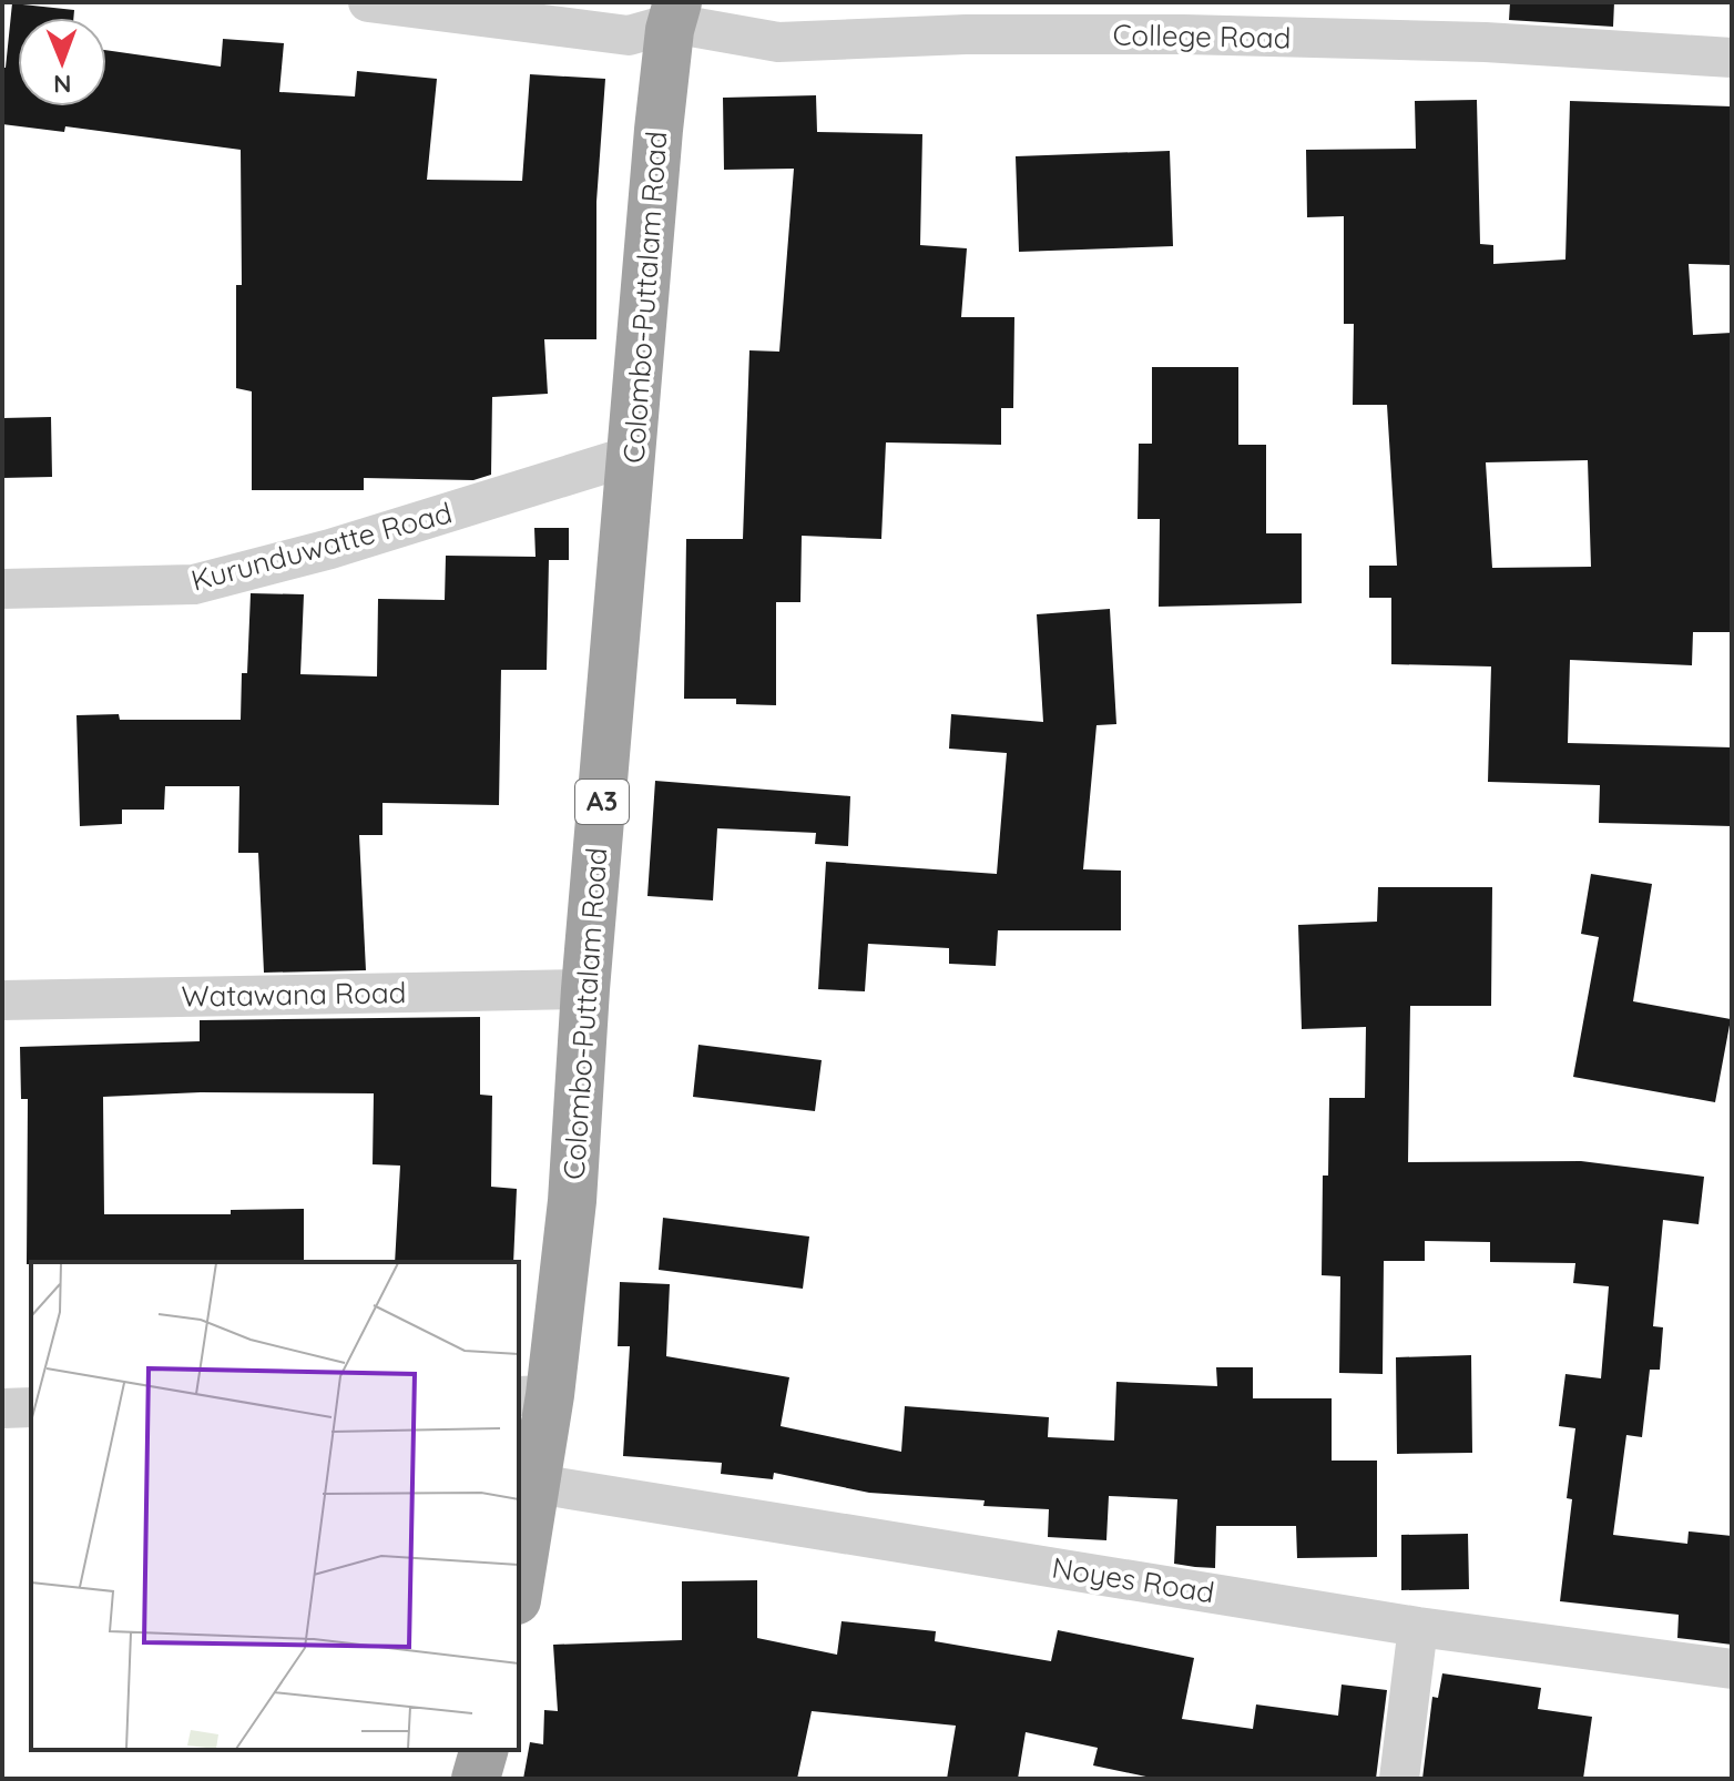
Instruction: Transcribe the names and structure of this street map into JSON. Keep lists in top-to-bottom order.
{
  "streets": {
    "highway": ["Colombo-Puttalam Road", "A3"],
    "street": [
      "College Road",
      "Kurunduwatte Road",
      "Watawana Road",
      "Noyes Road"
    ]
  },
  "crossings": [
    ["College Road", "Colombo-Puttalam Road"],
    ["Colombo-Puttalam Road", "Kurunduwatte Road"],
    ["Colombo-Puttalam Road", "Watawana Road"],
    ["Colombo-Puttalam Road", "Noyes Road"]
  ],
  "north": "bottom"
}
